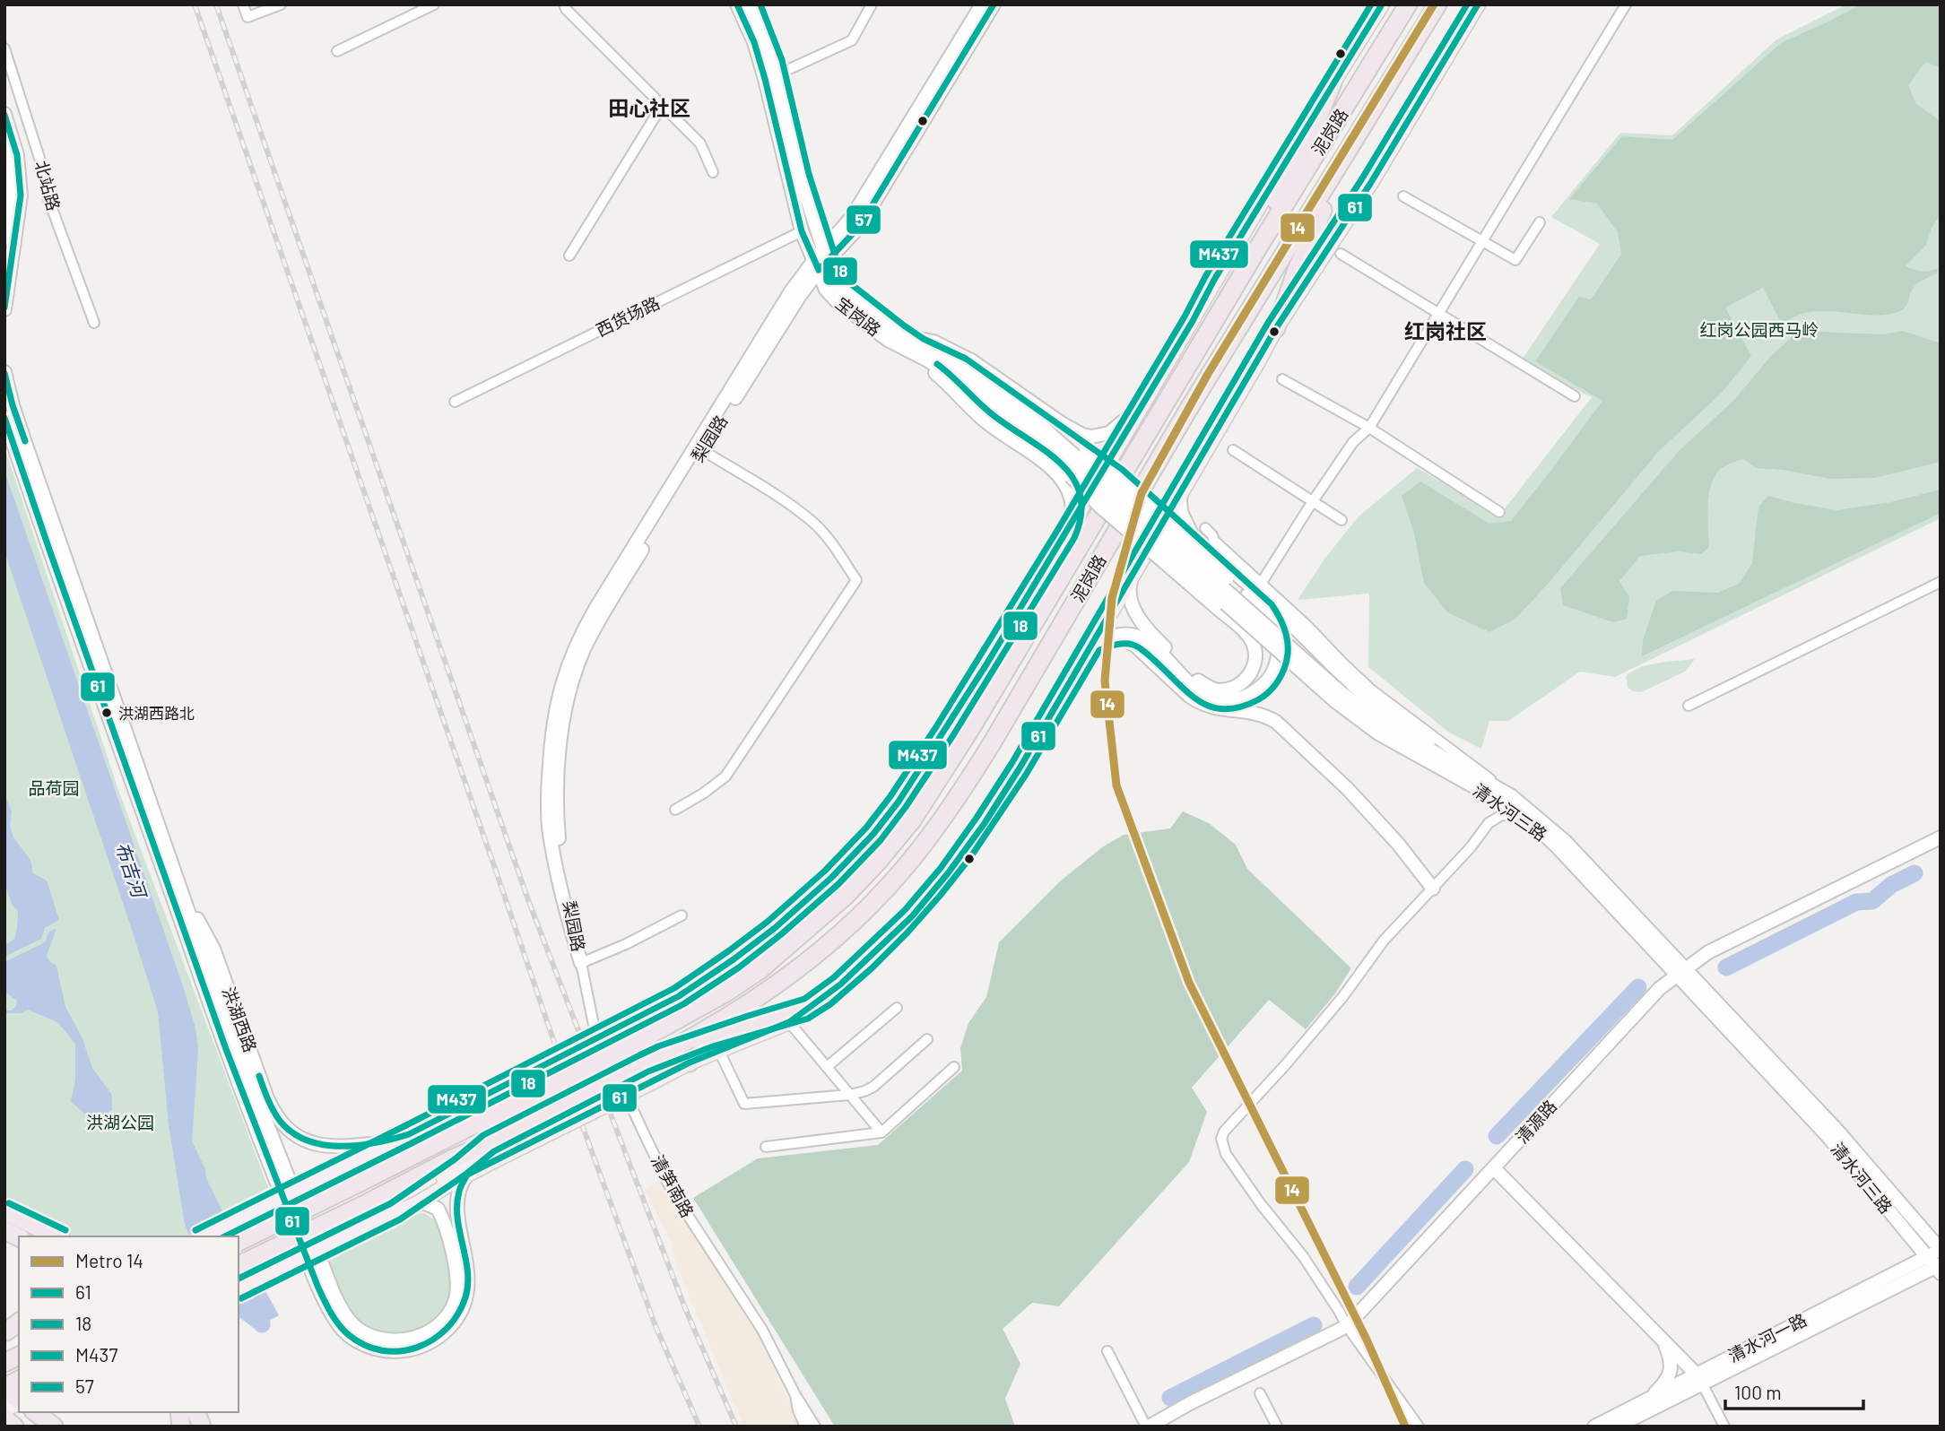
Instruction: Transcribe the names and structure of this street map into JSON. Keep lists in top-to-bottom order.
{
  "streets": {
    "highway": ["泥岗路"],
    "street": [
      "北站路",
      "西货场路",
      "宝岗路",
      "梨园路",
      "清水河三路",
      "洪湖西路",
      "清源路",
      "清笋南路",
      "清水河一路"
    ]
  },
  "crossings": [
    ["西货场路", "宝岗路"],
    ["宝岗路", "梨园路"],
    ["宝岗路", "清水河三路"],
    ["梨园路", "清笋南路"],
    ["清水河三路", "清源路"],
    ["清水河三路", "清水河一路"]
  ],
  "districts": ["田心社区", "红岗社区"],
  "water": ["布吉河"],
  "parks": ["红岗公园西马岭", "品荷园", "洪湖公园"],
  "places": ["洪湖西路北"],
  "lines": [
    "metro line 14",
    "transit line 61",
    "transit line 18",
    "transit line M437",
    "transit line 57"
  ],
  "legend": [
    "Metro 14",
    "61",
    "18",
    "M437",
    "57"
  ],
  "scale_bar": "100 m"
}
